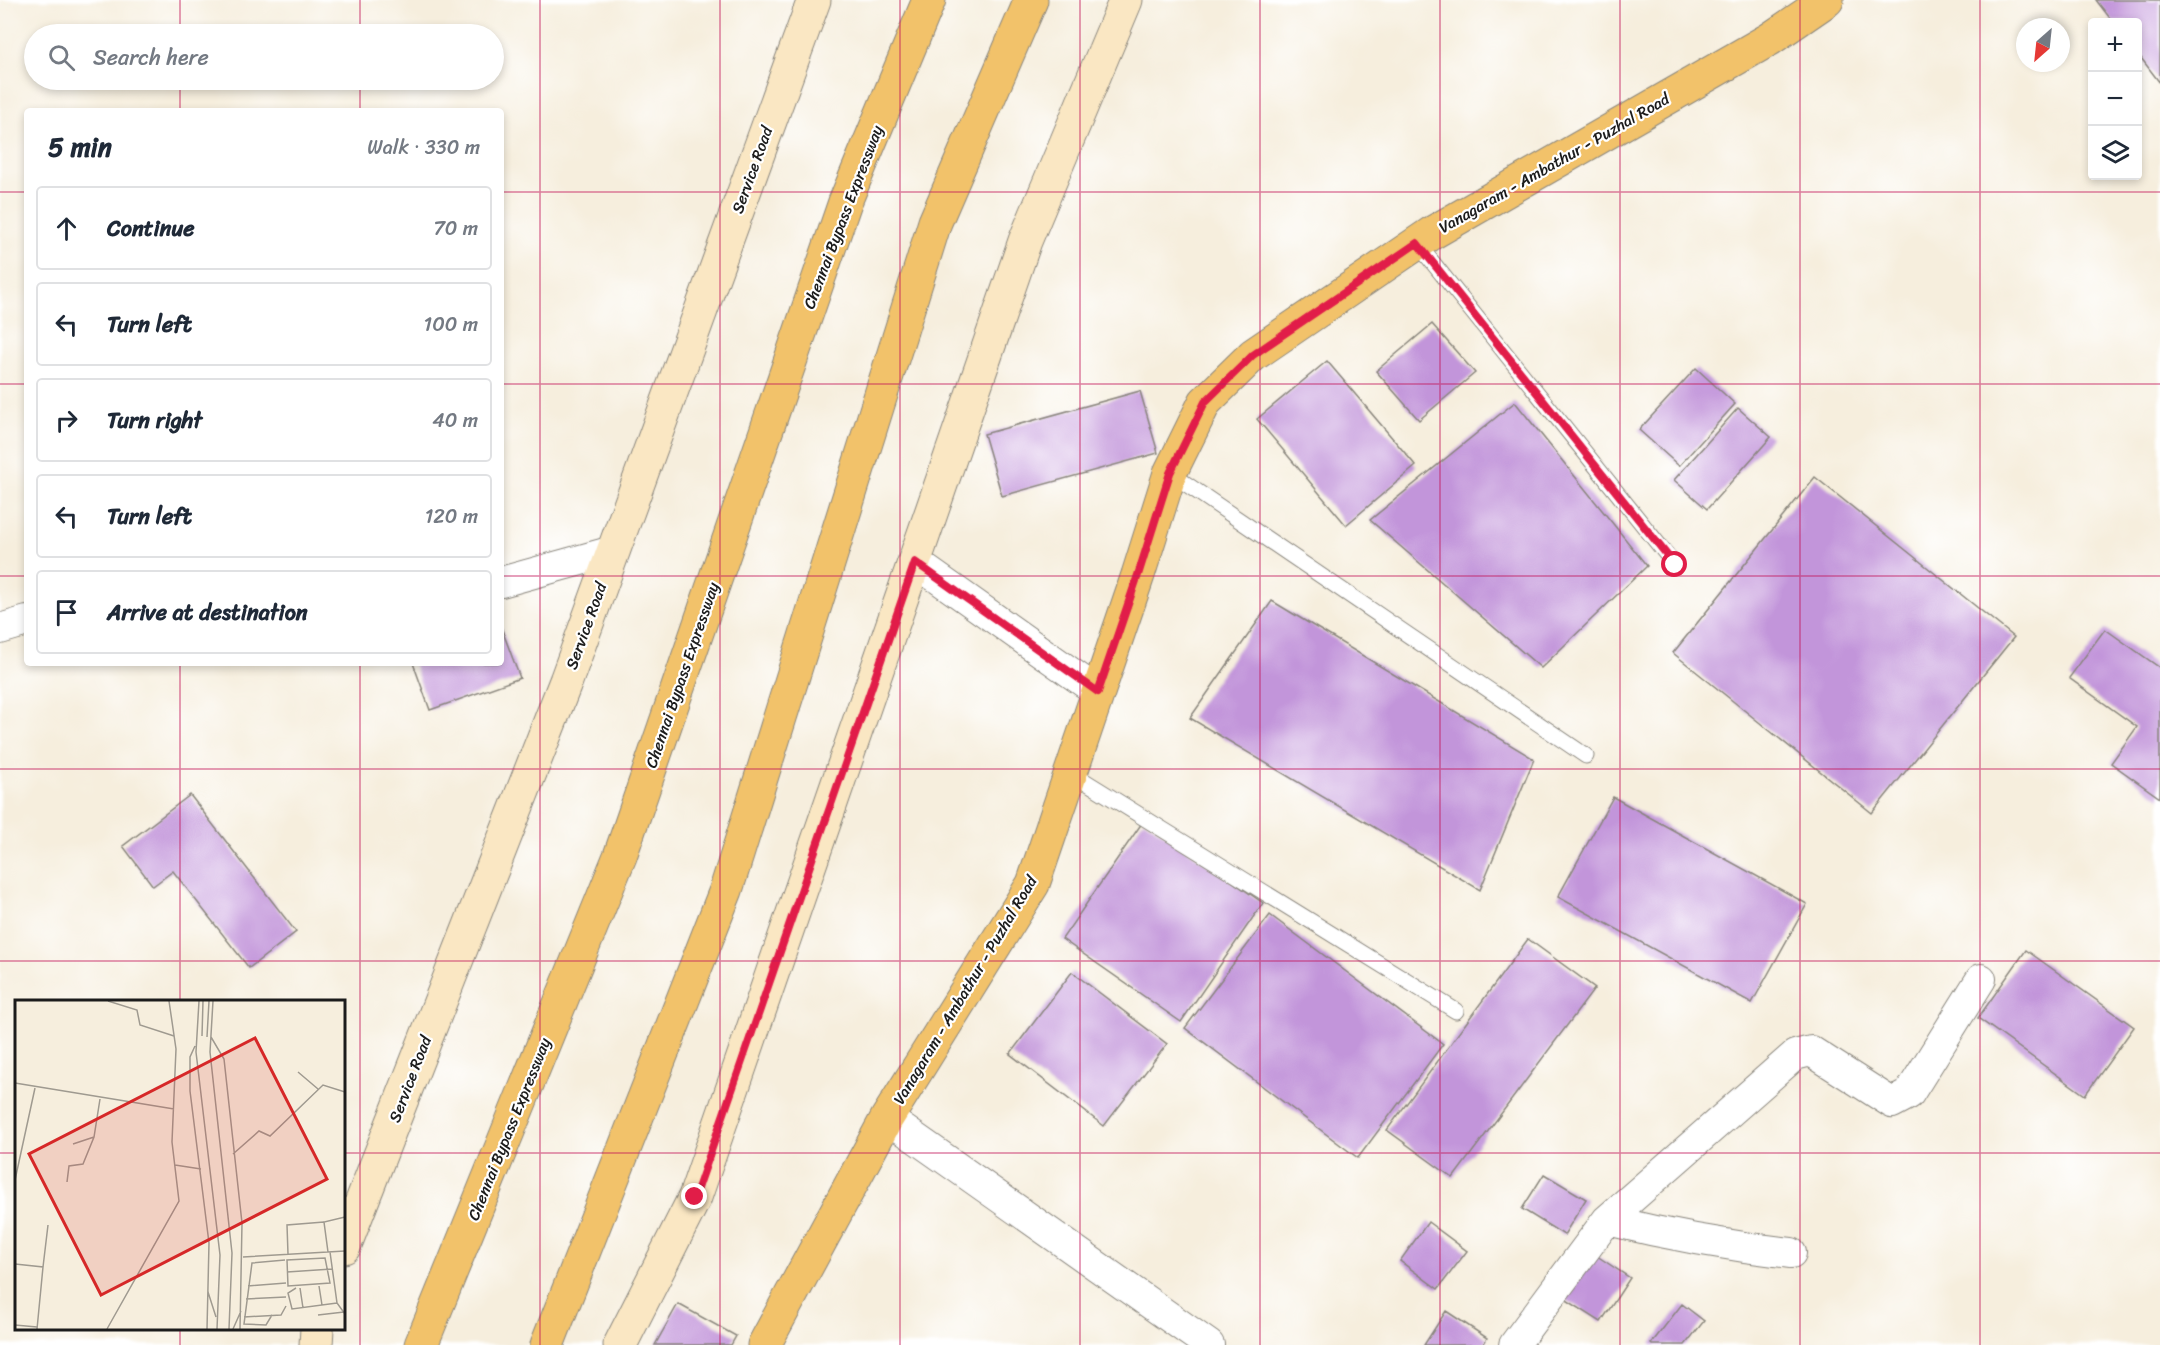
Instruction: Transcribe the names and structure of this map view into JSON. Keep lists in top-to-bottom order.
{
  "streets": {
    "main road": ["Vanagaram - Ambathur - Puzhal Road", "Chennai Bypass Expressway"],
    "street": ["Service Road"]
  },
  "north": "bottom left",
  "page": {
    "map_buttons": ["+", "−"],
    "search": "Search here",
    "heading": ["5 min", "Walk · 330 m"],
    "list": [
      ["Continue", "70 m"],
      ["Turn left", "100 m"],
      ["Turn right", "40 m"],
      ["Turn left", "120 m"],
      "Arrive at destination"
    ]
  }
}
